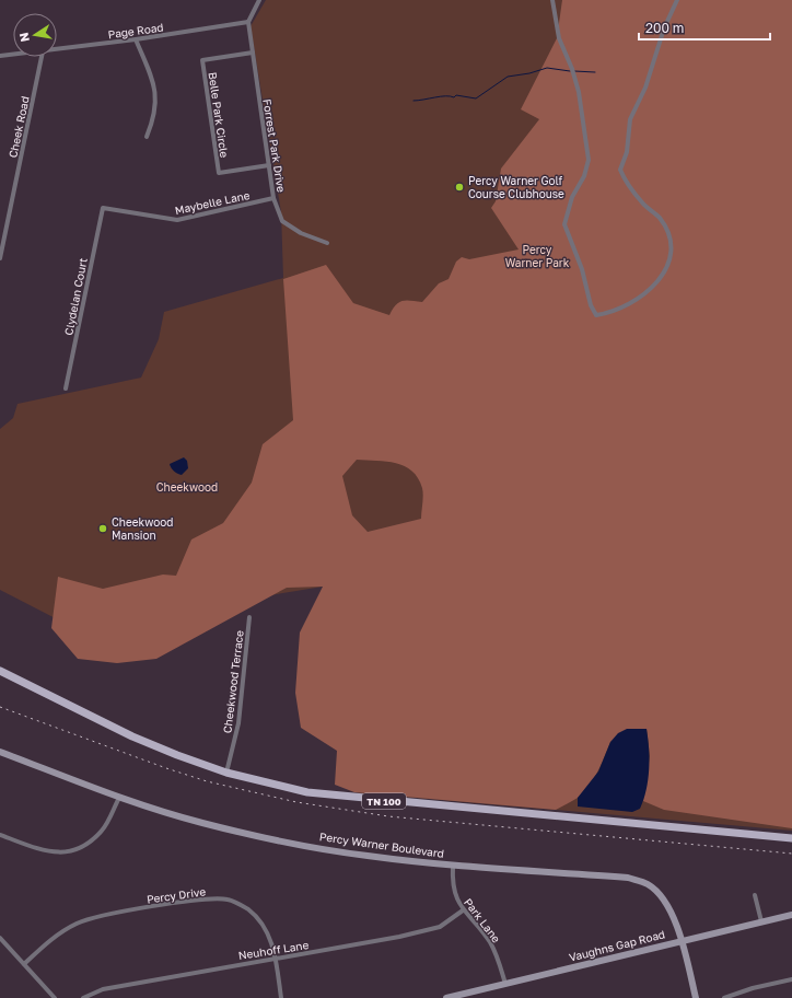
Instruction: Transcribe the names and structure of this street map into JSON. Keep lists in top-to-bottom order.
{
  "streets": {
    "main road": ["TN 100"],
    "street": [
      "Page Road",
      "Belle Park Circle",
      "Cheek Road",
      "Forrest Park Drive",
      "Maybelle Lane",
      "Clydelan Court",
      "Cheekwood Terrace",
      "Percy Warner Boulevard",
      "Percy Drive",
      "Park Lane",
      "Vaughns Gap Road",
      "Neuhoff Lane"
    ]
  },
  "crossings": [
    ["Page Road", "Forrest Park Drive"],
    ["Belle Park Circle", "Forrest Park Drive"],
    ["Forrest Park Drive", "Maybelle Lane"],
    ["Maybelle Lane", "Clydelan Court"],
    ["Cheekwood Terrace", "TN 100"],
    ["Percy Warner Boulevard", "Park Lane"],
    ["Percy Warner Boulevard", "Vaughns Gap Road"],
    ["Percy Drive", "Neuhoff Lane"],
    ["Park Lane", "Vaughns Gap Road"],
    ["Park Lane", "Neuhoff Lane"]
  ],
  "parks": ["Percy Warner Park", "Cheekwood"],
  "places": ["Percy Warner Golf Course Clubhouse", "Cheekwood Mansion"],
  "scale_bar": "200 m",
  "north": "left"
}
